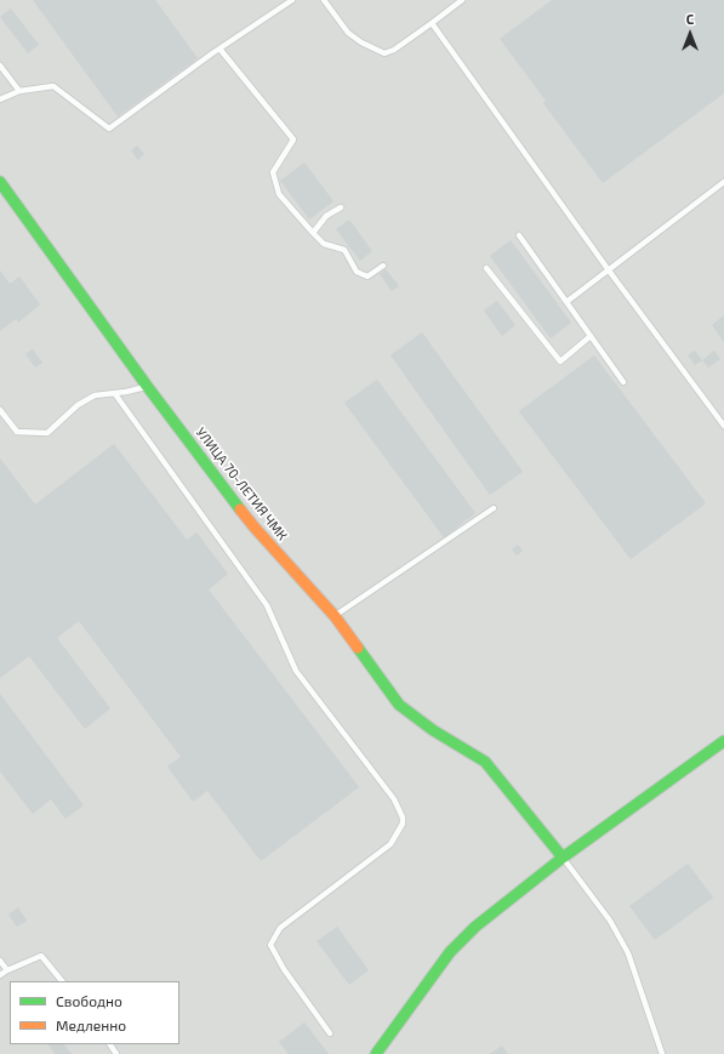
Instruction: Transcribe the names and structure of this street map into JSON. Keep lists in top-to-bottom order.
{
  "streets": {
    "street": ["УЛИЦА 70-ЛЕТИЯ ЧМК"]
  },
  "legend": ["Свободно", "Медленно"],
  "north": "top"
}
